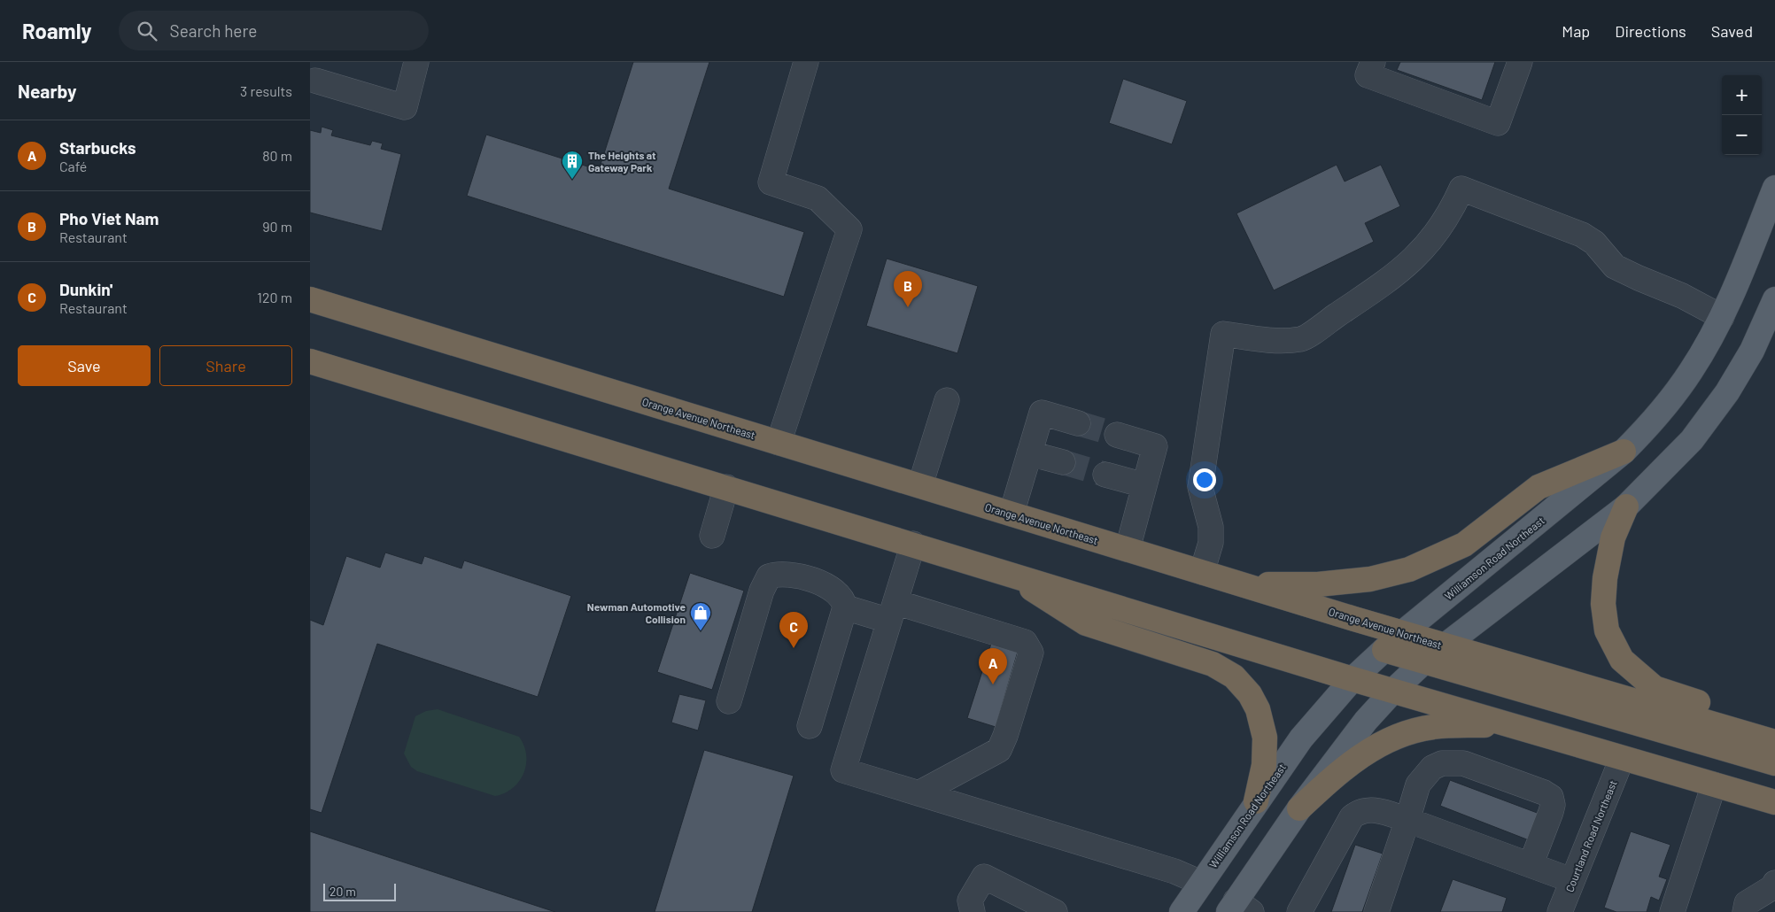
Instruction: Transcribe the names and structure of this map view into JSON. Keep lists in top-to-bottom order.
{
  "streets": {
    "highway": ["Orange Avenue Northeast"],
    "main road": ["Williamson Road Northeast"],
    "street": ["Courtland Road Northeast"]
  },
  "crossings": [
    ["Orange Avenue Northeast", "Williamson Road Northeast"]
  ],
  "places": {
    "building": ["The Heights at Gateway Park"],
    "shop": ["Newman Automotive Collision"]
  },
  "scale_bar": "20 m",
  "page": {
    "header": "Roamly",
    "search": "Search here",
    "nav": ["Map", "Directions", "Saved"],
    "heading": ["Nearby", "3 results"],
    "map_buttons": ["+", "−"],
    "list": [
      {
        "mark": "A",
        "name": "Starbucks",
        "note": "Café",
        "value": "80 m"
      },
      {
        "mark": "B",
        "name": "Pho Viet Nam",
        "note": "Restaurant",
        "value": "90 m"
      },
      {
        "mark": "C",
        "name": "Dunkin'",
        "note": "Restaurant",
        "value": "120 m"
      }
    ],
    "pins": ["B", "C", "A"],
    "buttons": ["Save", "Share"],
    "scale": "20 m"
  }
}
